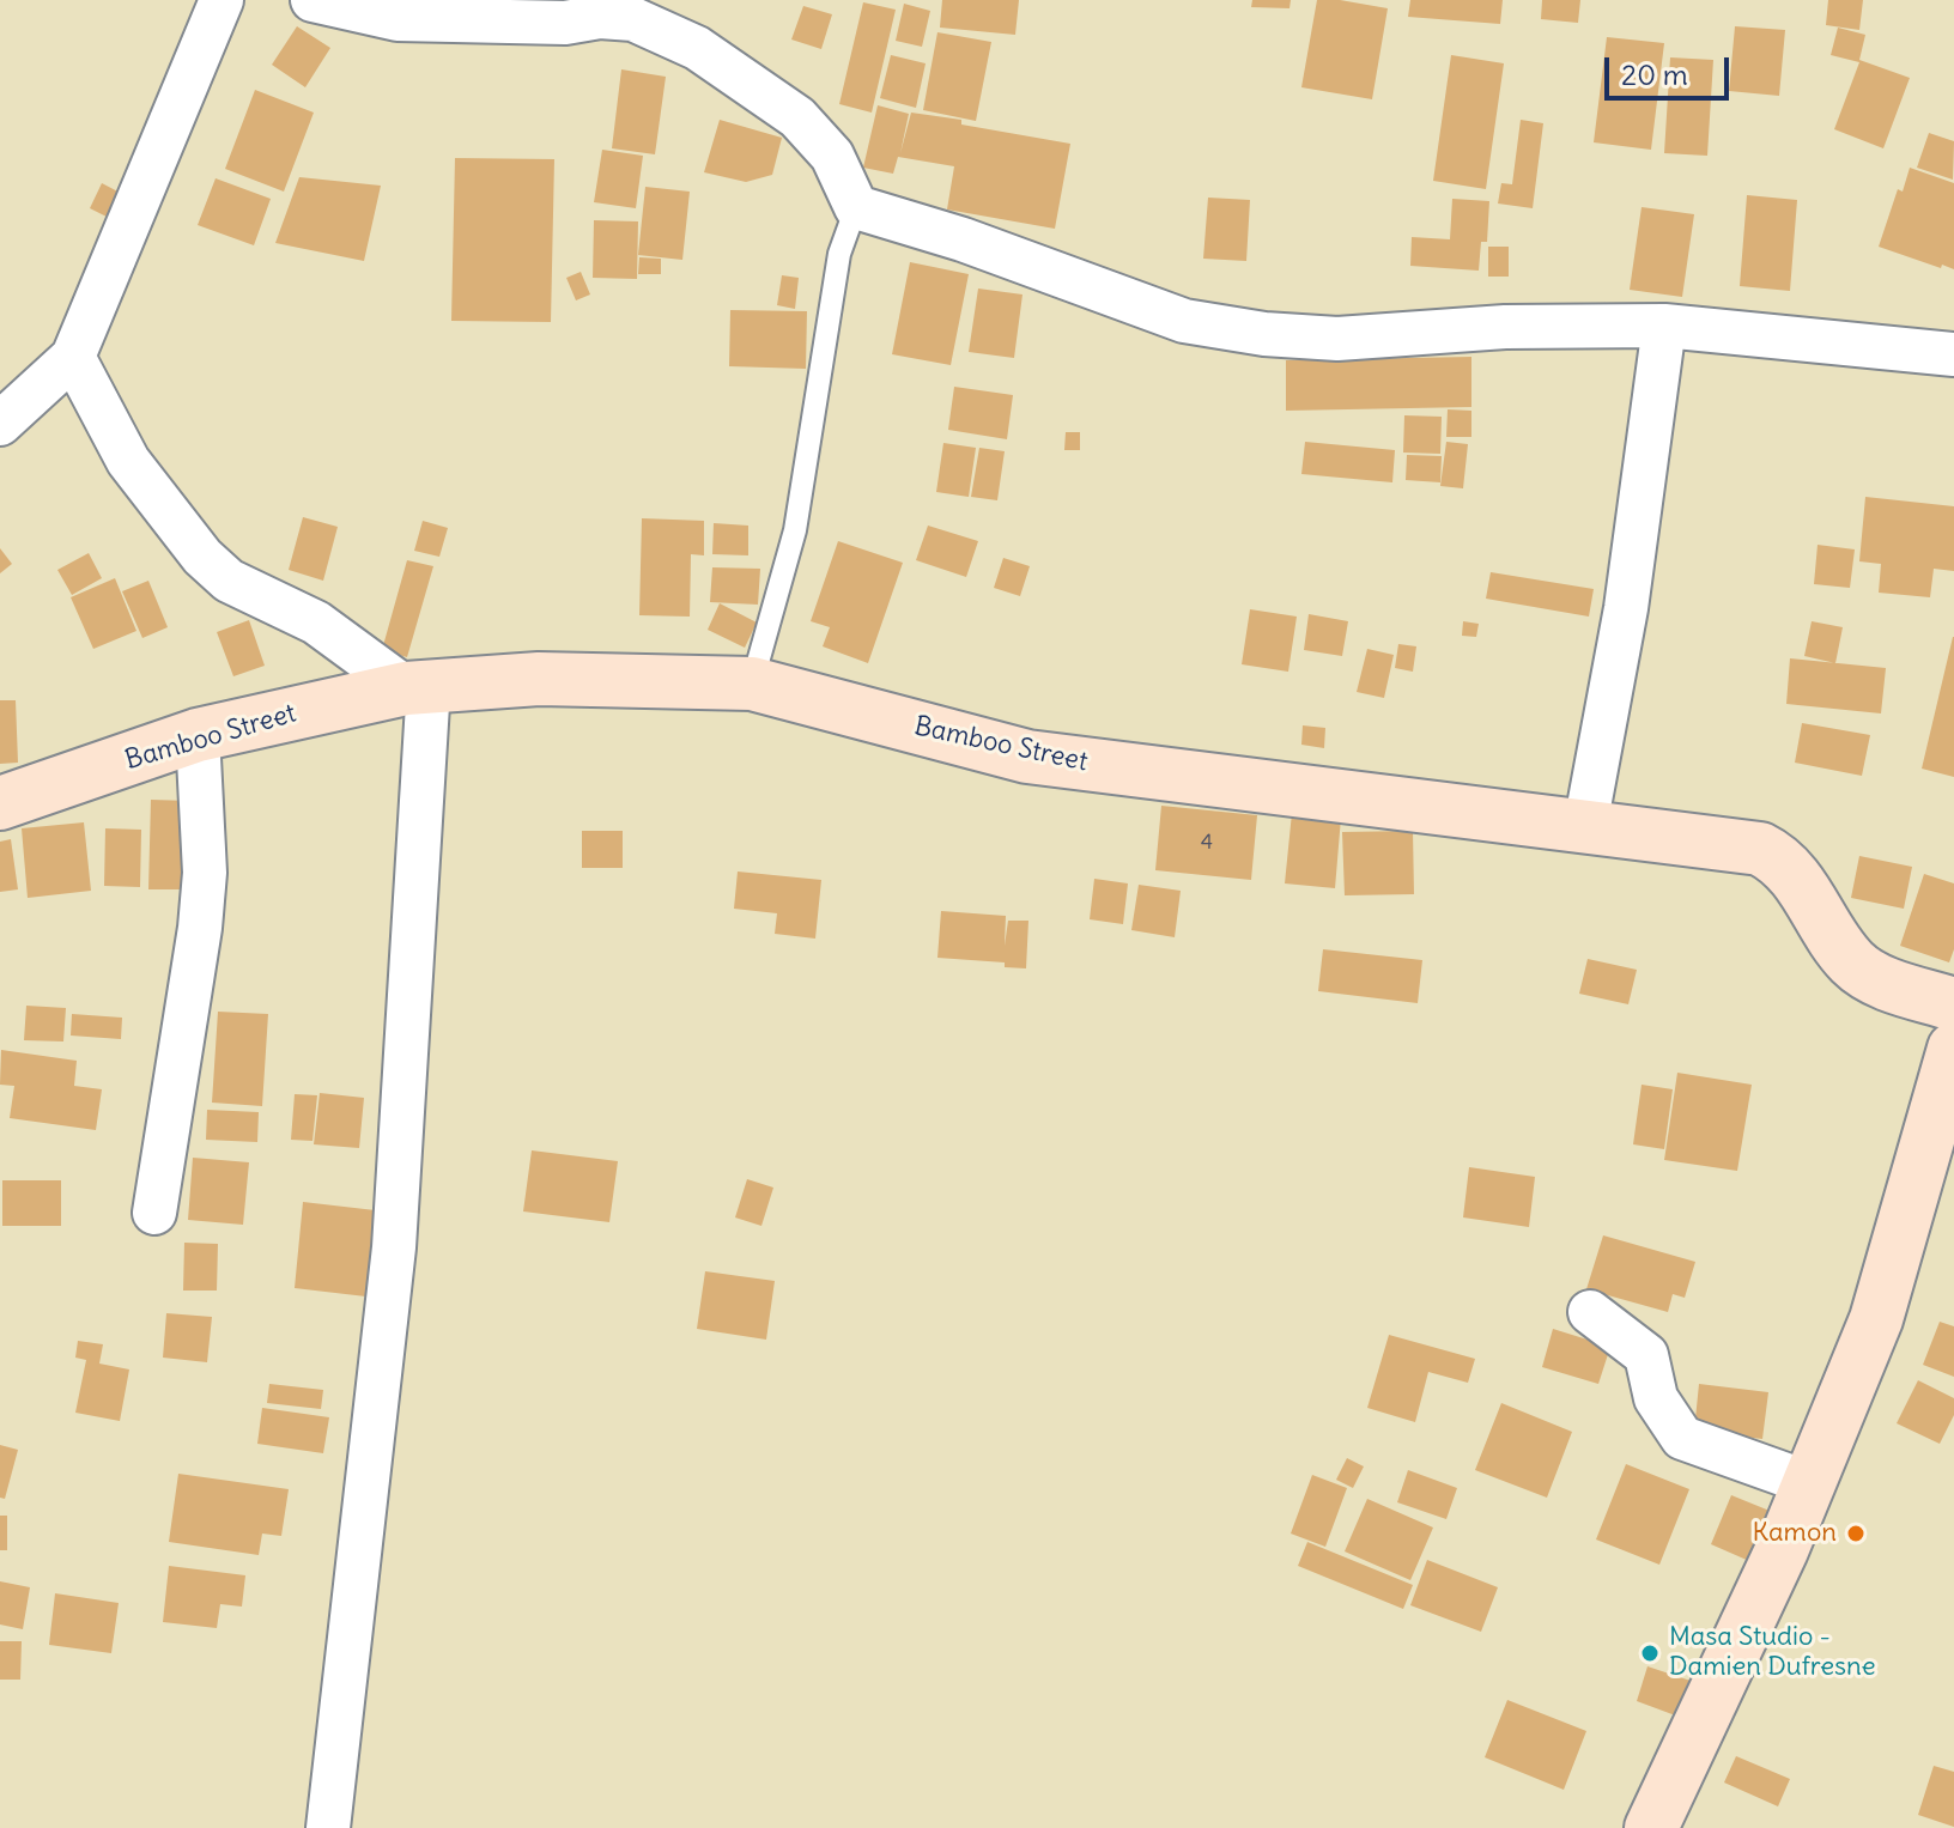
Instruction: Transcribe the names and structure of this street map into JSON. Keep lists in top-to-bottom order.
{
  "streets": {
    "street": ["Bamboo Street"]
  },
  "places": ["Kamon", "Masa Studio - Damien Dufresne"],
  "house_numbers": ["4"],
  "scale_bar": "20 m"
}
